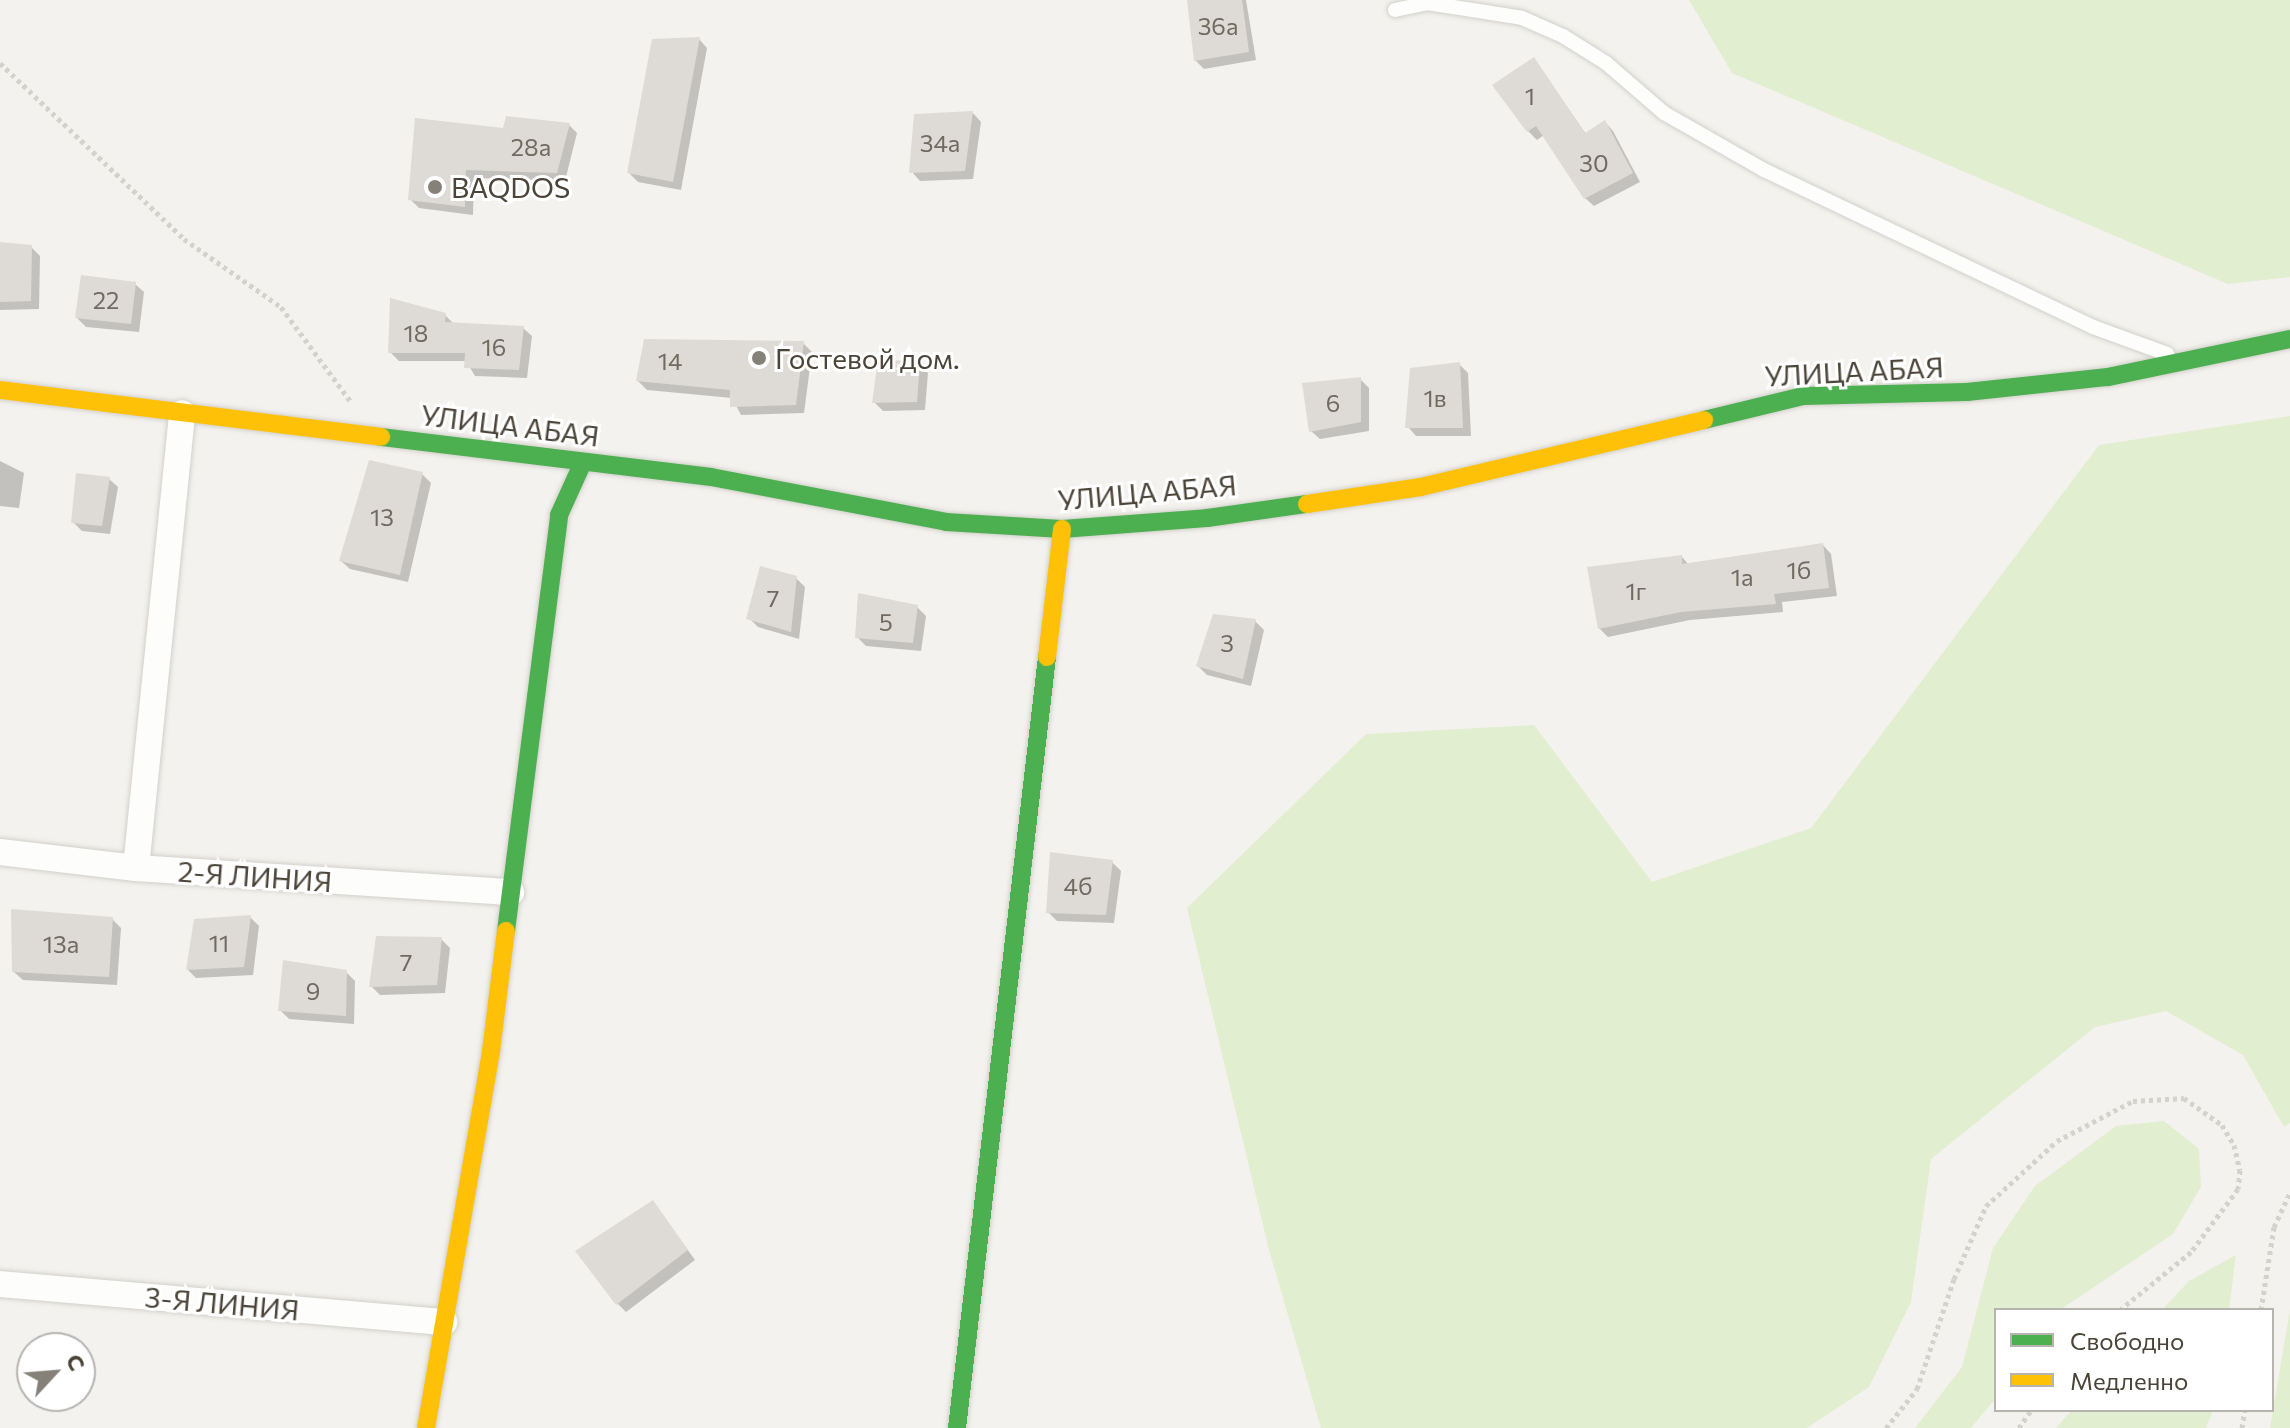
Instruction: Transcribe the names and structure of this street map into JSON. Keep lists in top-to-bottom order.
{
  "streets": {
    "street": ["УЛИЦА АБАЯ", "2-Я ЛИНИЯ", "3-Я ЛИНИЯ"]
  },
  "places": ["BAQDOS", "Гостевой дом."],
  "house_numbers": [
    "36а",
    "1",
    "34а",
    "28а",
    "30",
    "22",
    "18",
    "16",
    "14",
    "1в",
    "6",
    "13",
    "1б",
    "1а",
    "1г",
    "7",
    "5",
    "3",
    "4б",
    "11",
    "13а",
    "7",
    "9"
  ],
  "legend": ["Свободно", "Медленно"],
  "north": "top right"
}
